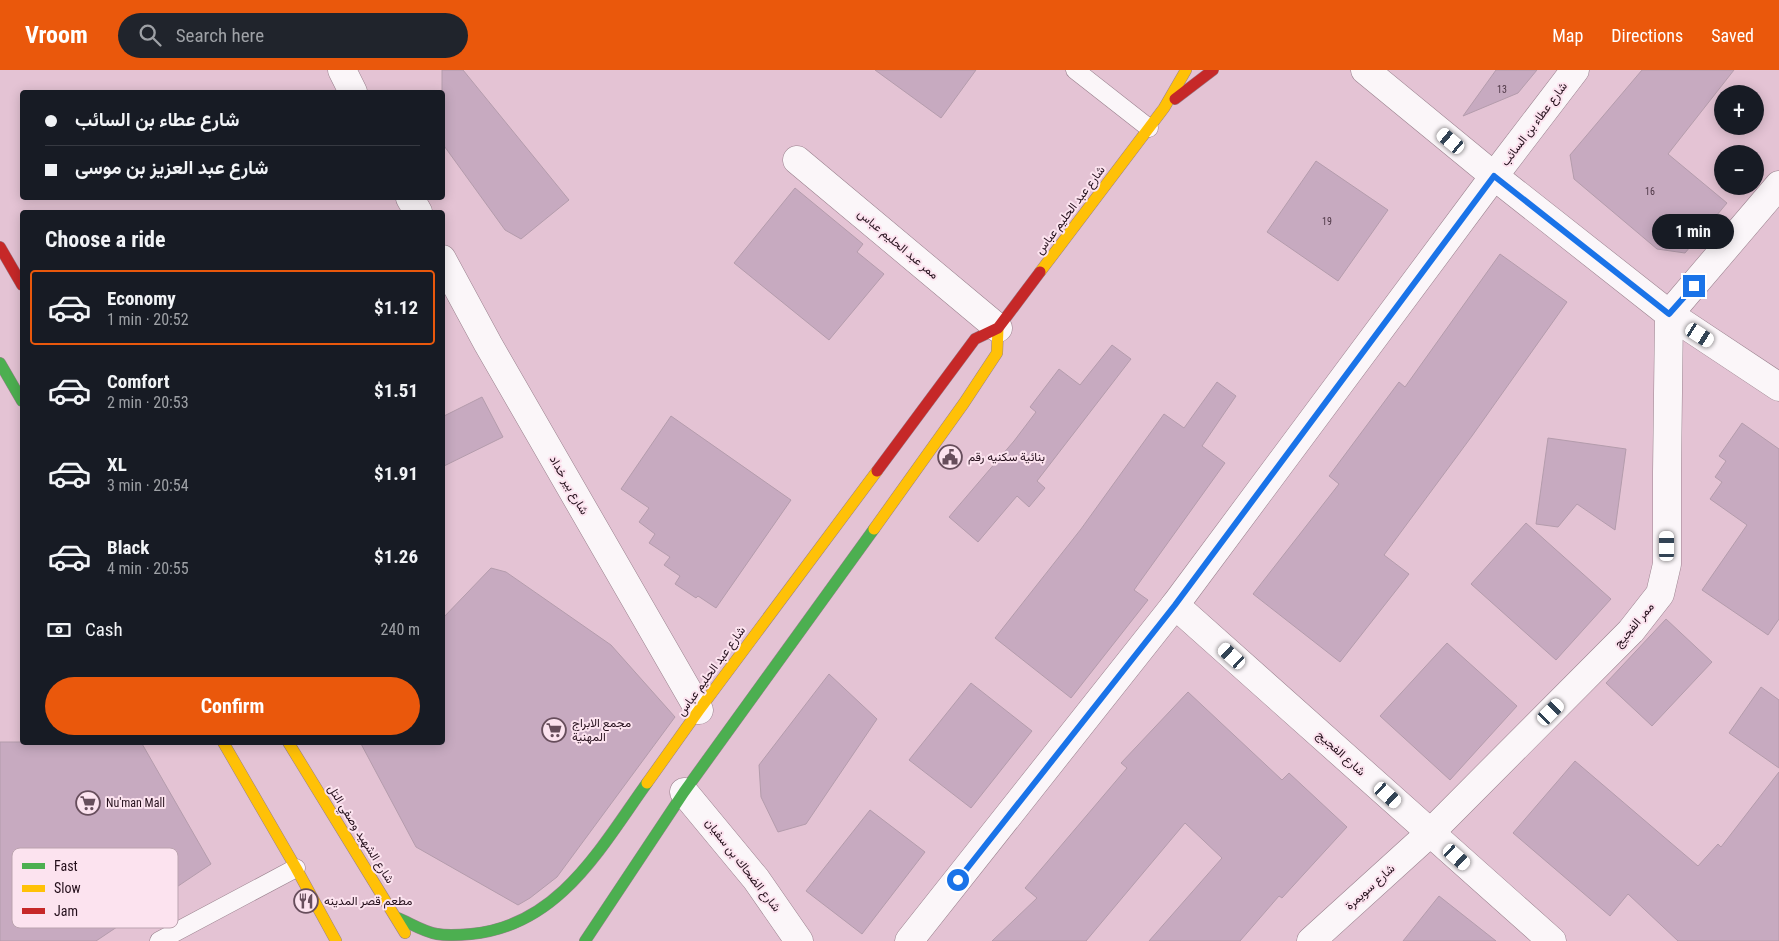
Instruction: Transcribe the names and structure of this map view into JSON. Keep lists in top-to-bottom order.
{
  "streets": {
    "street": [
      "شارع عطاء بن السائب",
      "شارع عبد الحليم عباس",
      "ممر عبد الحليم عباس",
      "شارع بير خداد",
      "ممر الفجيج",
      "شارع الفجيج",
      "شارع الشهيد وصفي التل",
      "شارع الضحاك بن سفيان",
      "شارع سويمرة"
    ]
  },
  "crossings": [
    ["شارع عطاء بن السائب", "شارع الفجيج"],
    ["شارع عبد الحليم عباس", "ممر عبد الحليم عباس"],
    ["شارع عبد الحليم عباس", "شارع بير خداد"],
    ["شارع عبد الحليم عباس", "شارع الشهيد وصفي التل"],
    ["ممر الفجيج", "شارع الفجيج"],
    ["ممر الفجيج", "شارع سويمرة"],
    ["شارع الفجيج", "شارع سويمرة"]
  ],
  "places": {
    "public building": ["بنائية سكنيه رقم"],
    "supermarket": ["مجمع الابراج المهنية", "Nu'man Mall"],
    "restaurant": ["مطعم قصر المدينه"]
  },
  "house_numbers": ["13", "16", "19"],
  "legend": ["Fast", "Slow", "Jam"],
  "page": {
    "header": "Vroom",
    "search": "Search here",
    "nav": ["Map", "Directions", "Saved"],
    "map_buttons": ["+", "−"],
    "banner": ["شارع عطاء بن السائب", "شارع عبد العزيز بن موسى"],
    "heading": "Choose a ride",
    "bubble": "1 min",
    "list": [
      {
        "name": "Economy",
        "note": "1 min · 20:52",
        "value": "$1.12"
      },
      {
        "name": "Comfort",
        "note": "2 min · 20:53",
        "value": "$1.51"
      },
      {
        "name": "XL",
        "note": "3 min · 20:54",
        "value": "$1.91"
      },
      {
        "name": "Black",
        "note": "4 min · 20:55",
        "value": "$1.26"
      }
    ],
    "pay": ["Cash", "240 m"],
    "buttons": "Confirm"
  }
}
